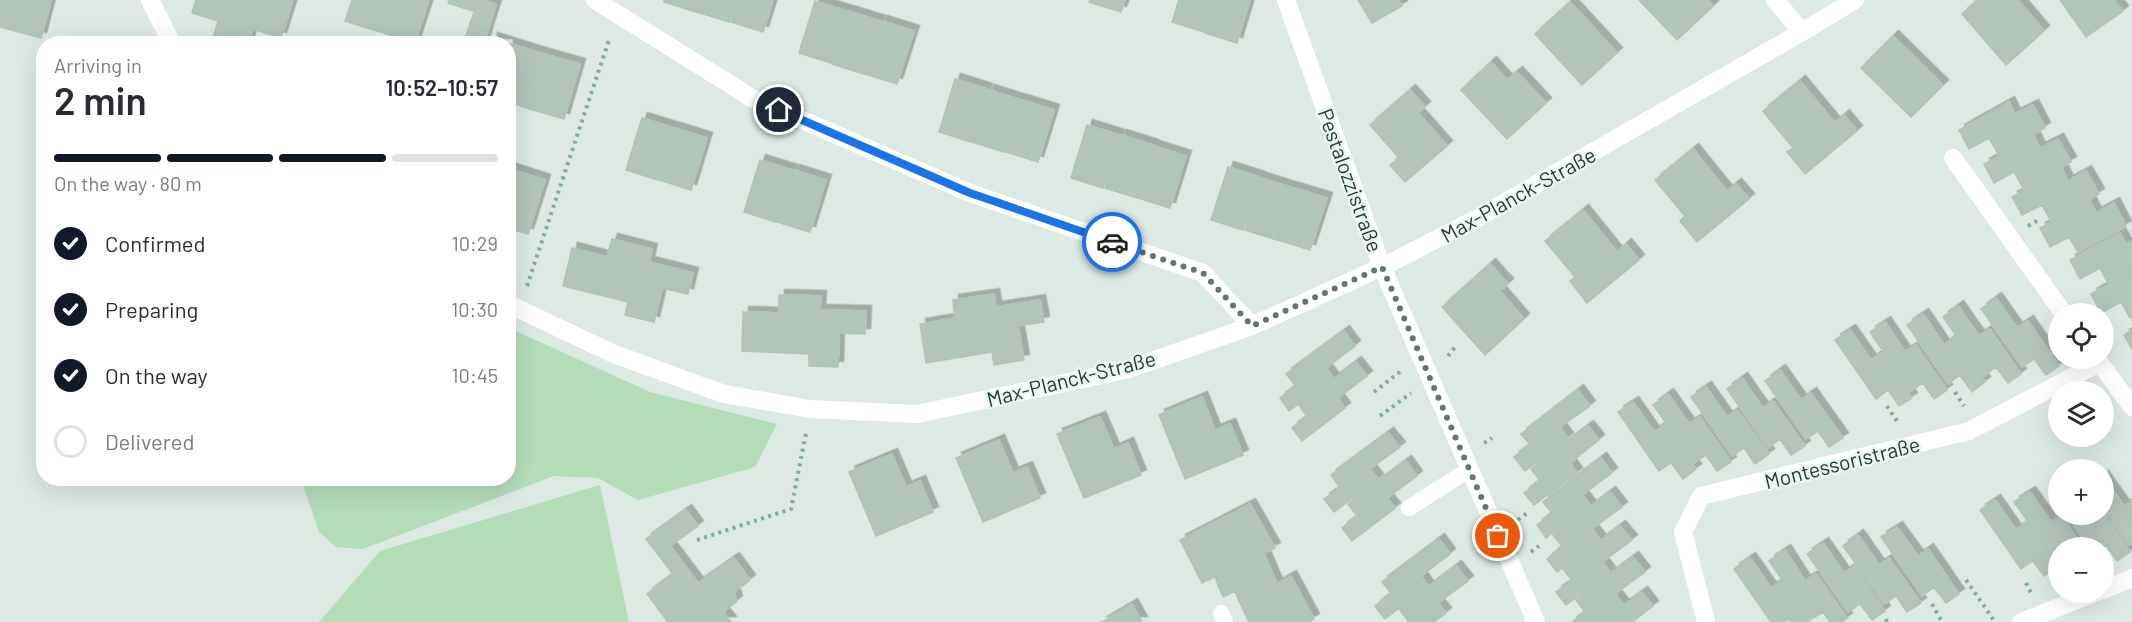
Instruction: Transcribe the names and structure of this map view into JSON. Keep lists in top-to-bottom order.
{
  "streets": {
    "street": ["Pestalozzistraße", "Max-Planck-Straße", "Montessoristraße"]
  },
  "crossings": [
    ["Pestalozzistraße", "Max-Planck-Straße"]
  ],
  "page": {
    "heading": ["2 min", "Arriving in", "10:52–10:57"],
    "bar": "On the way · 80 m",
    "list": [
      ["Confirmed", "10:29"],
      ["Preparing", "10:30"],
      ["On the way", "10:45"],
      "Delivered"
    ],
    "map_buttons": ["+", "−"]
  }
}
